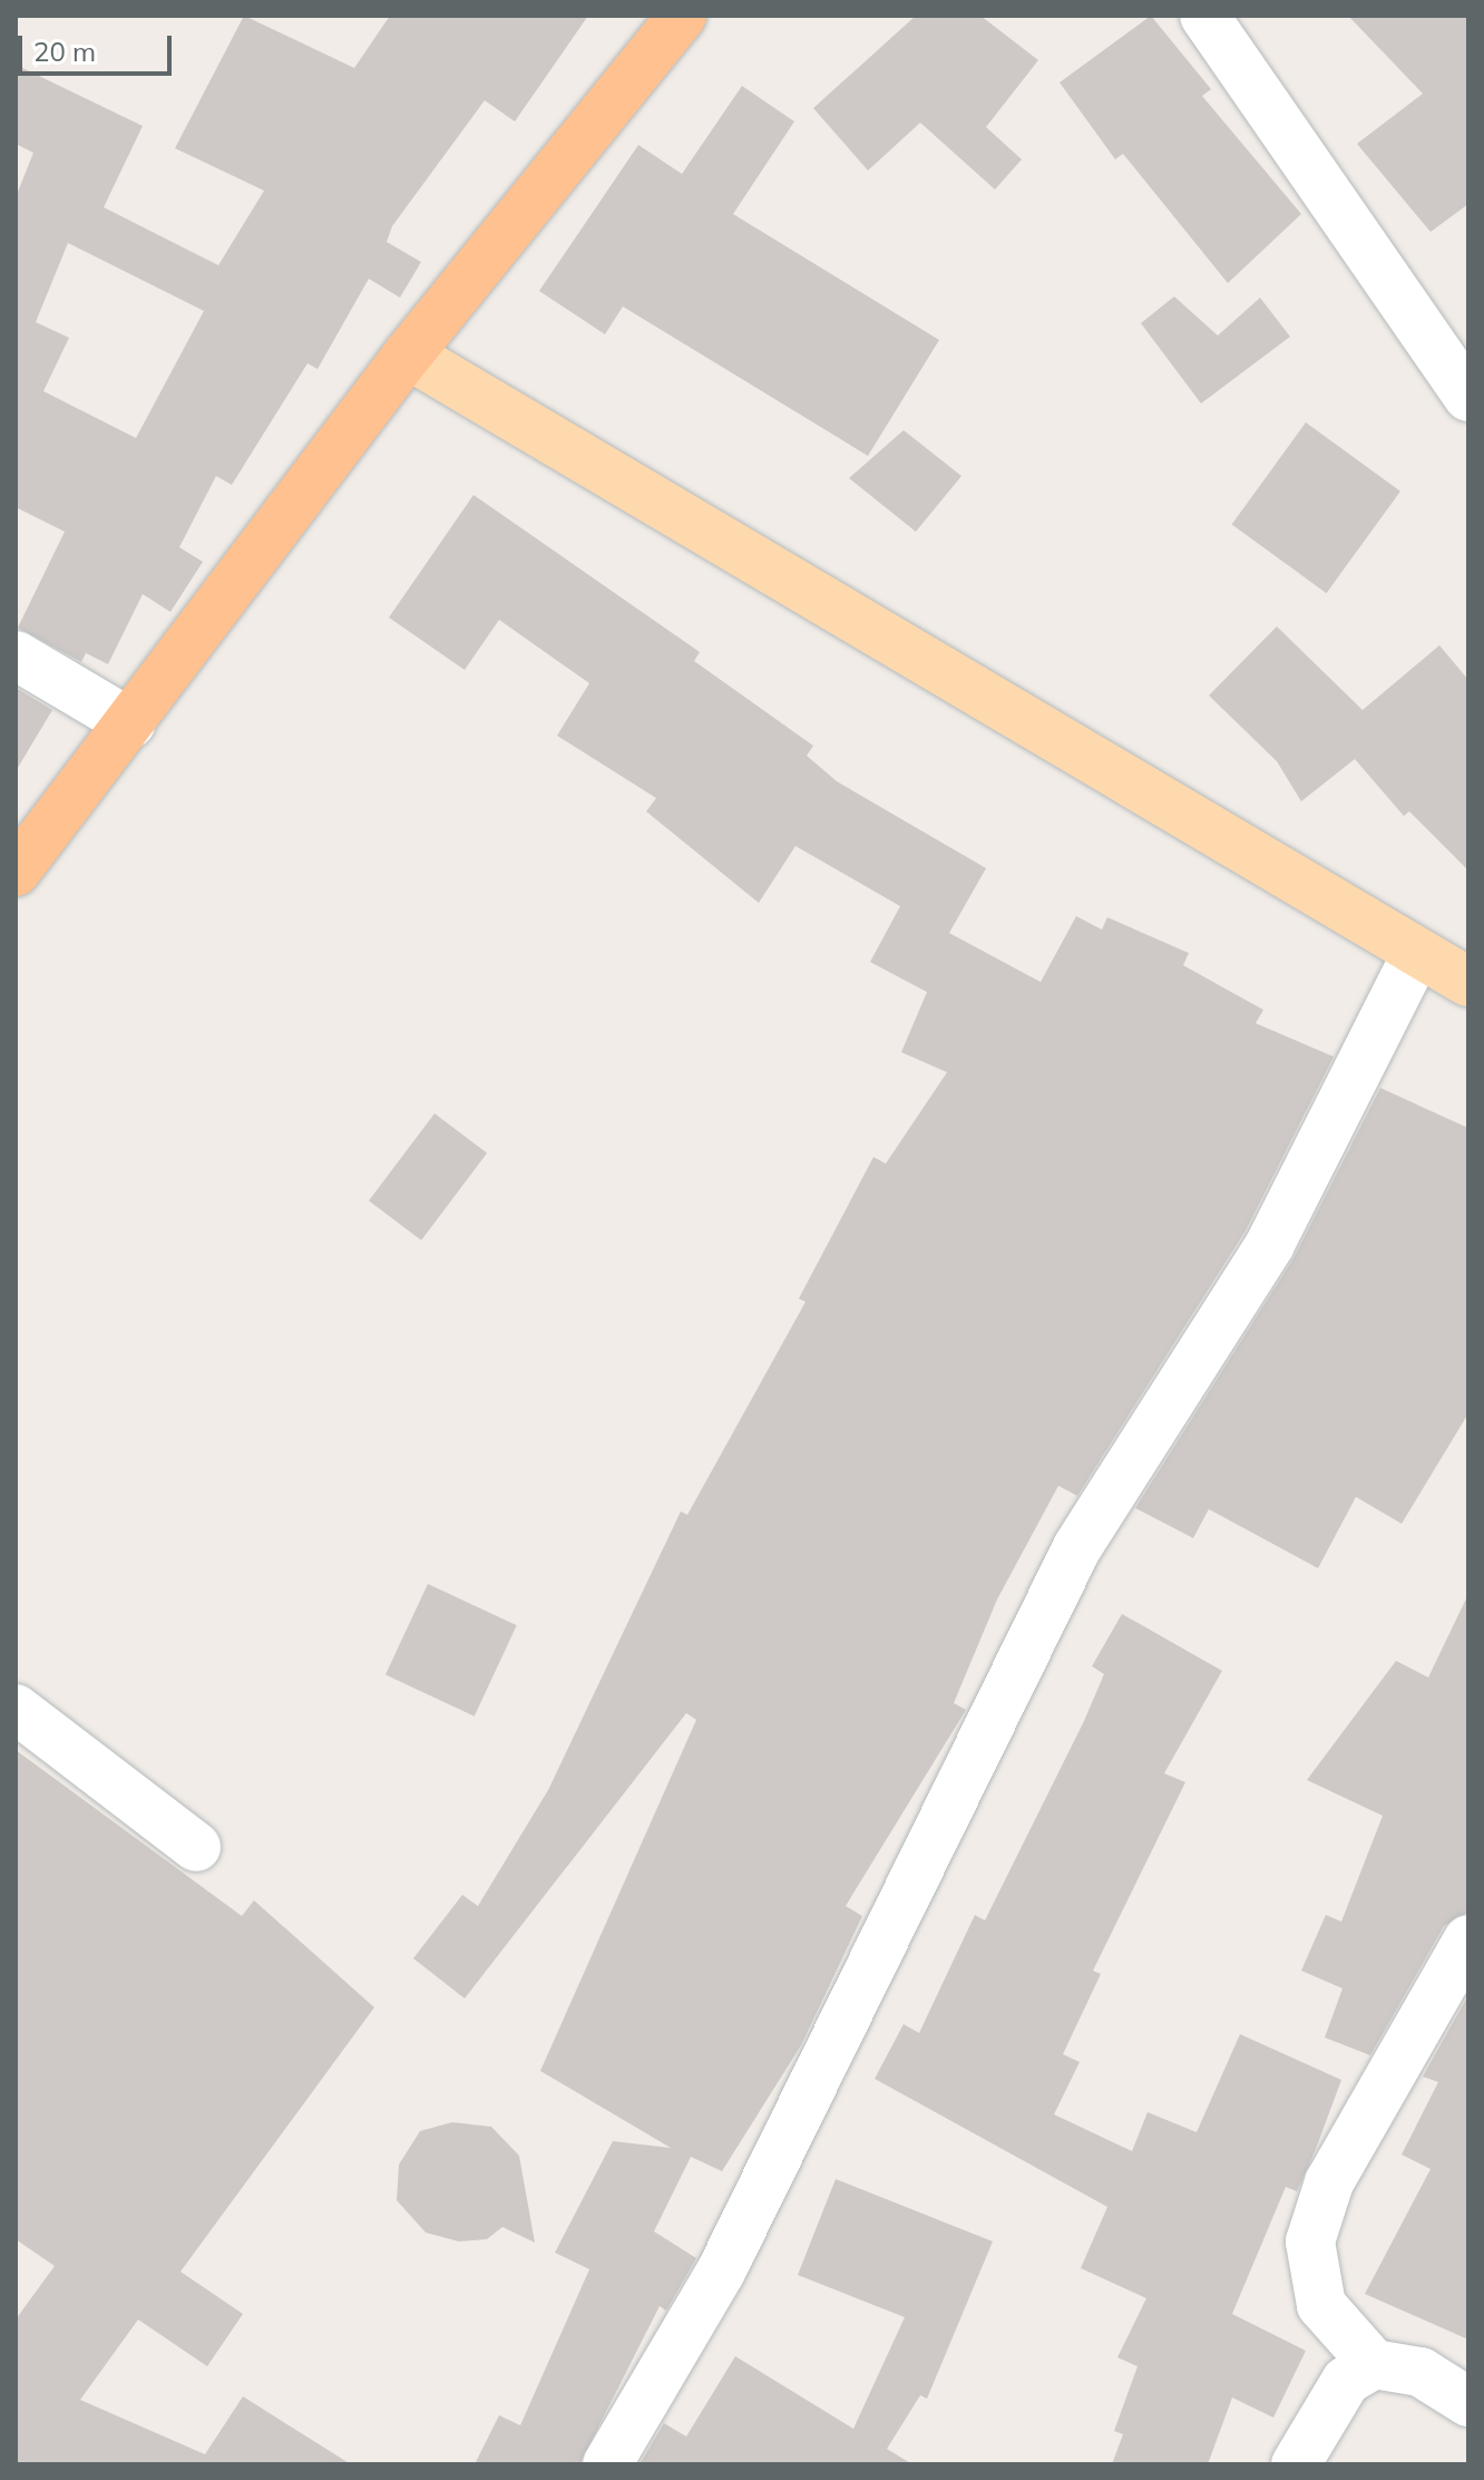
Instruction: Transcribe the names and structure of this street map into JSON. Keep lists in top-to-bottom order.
{
  "scale_bar": "20 m"
}
